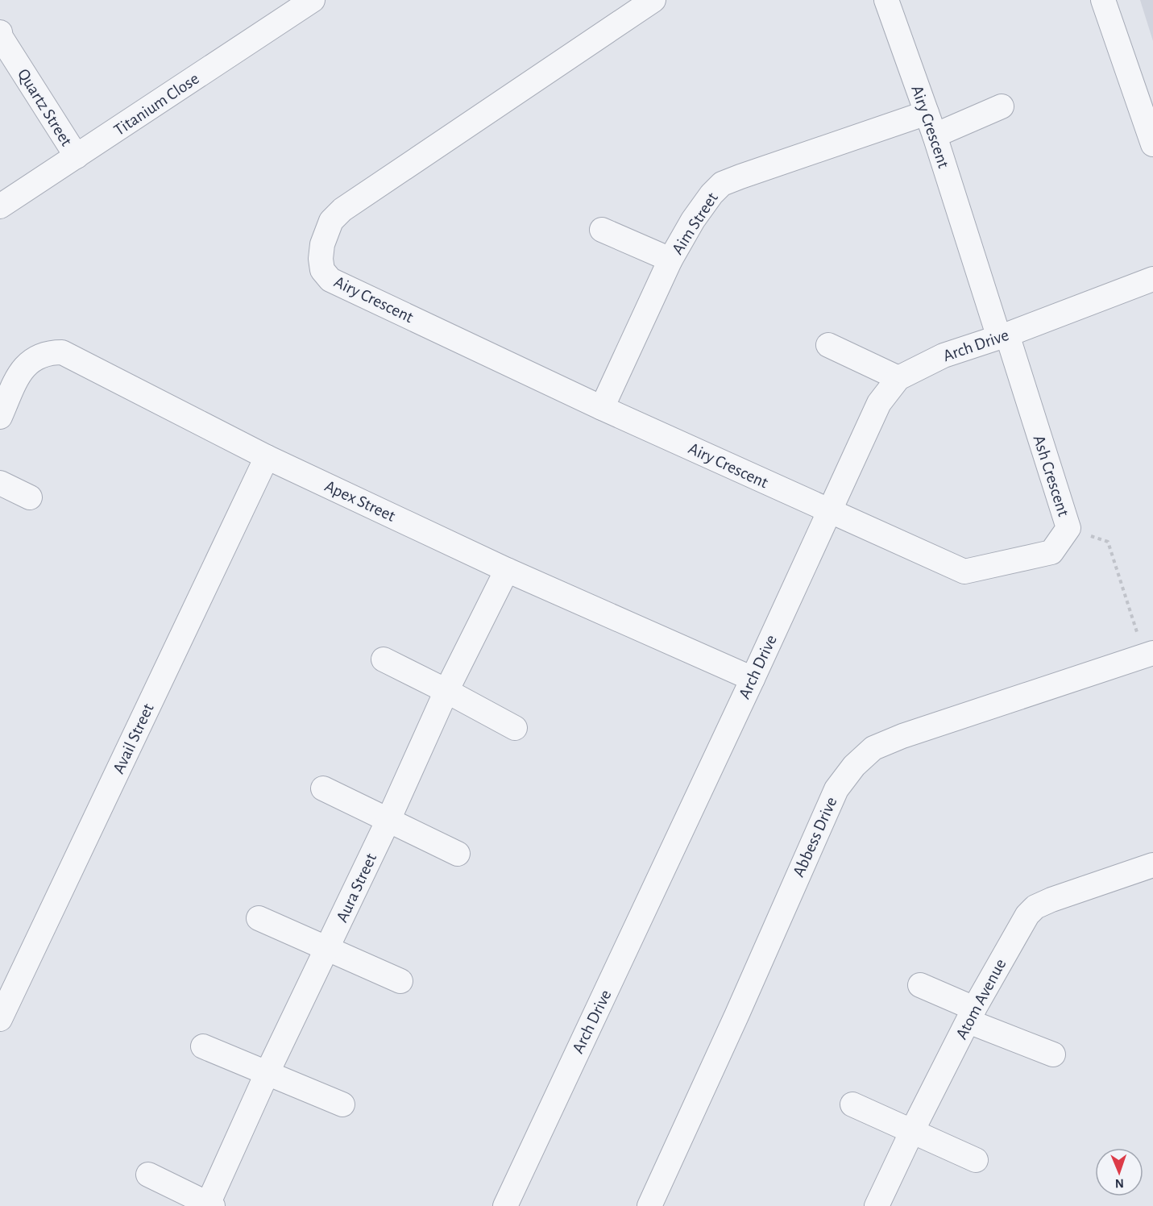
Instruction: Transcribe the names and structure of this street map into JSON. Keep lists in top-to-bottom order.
{
  "streets": {
    "street": [
      "Titanium Close",
      "Quartz Street",
      "Airy Crescent",
      "Aim Street",
      "Arch Drive",
      "Ash Crescent",
      "Apex Street",
      "Avail Street",
      "Abbess Drive",
      "Aura Street",
      "Atom Avenue"
    ]
  },
  "crossings": [
    ["Titanium Close", "Quartz Street"],
    ["Airy Crescent", "Aim Street"],
    ["Airy Crescent", "Arch Drive"],
    ["Airy Crescent", "Ash Crescent"],
    ["Arch Drive", "Ash Crescent"],
    ["Arch Drive", "Apex Street"],
    ["Apex Street", "Avail Street"],
    ["Apex Street", "Aura Street"]
  ],
  "north": "bottom"
}
